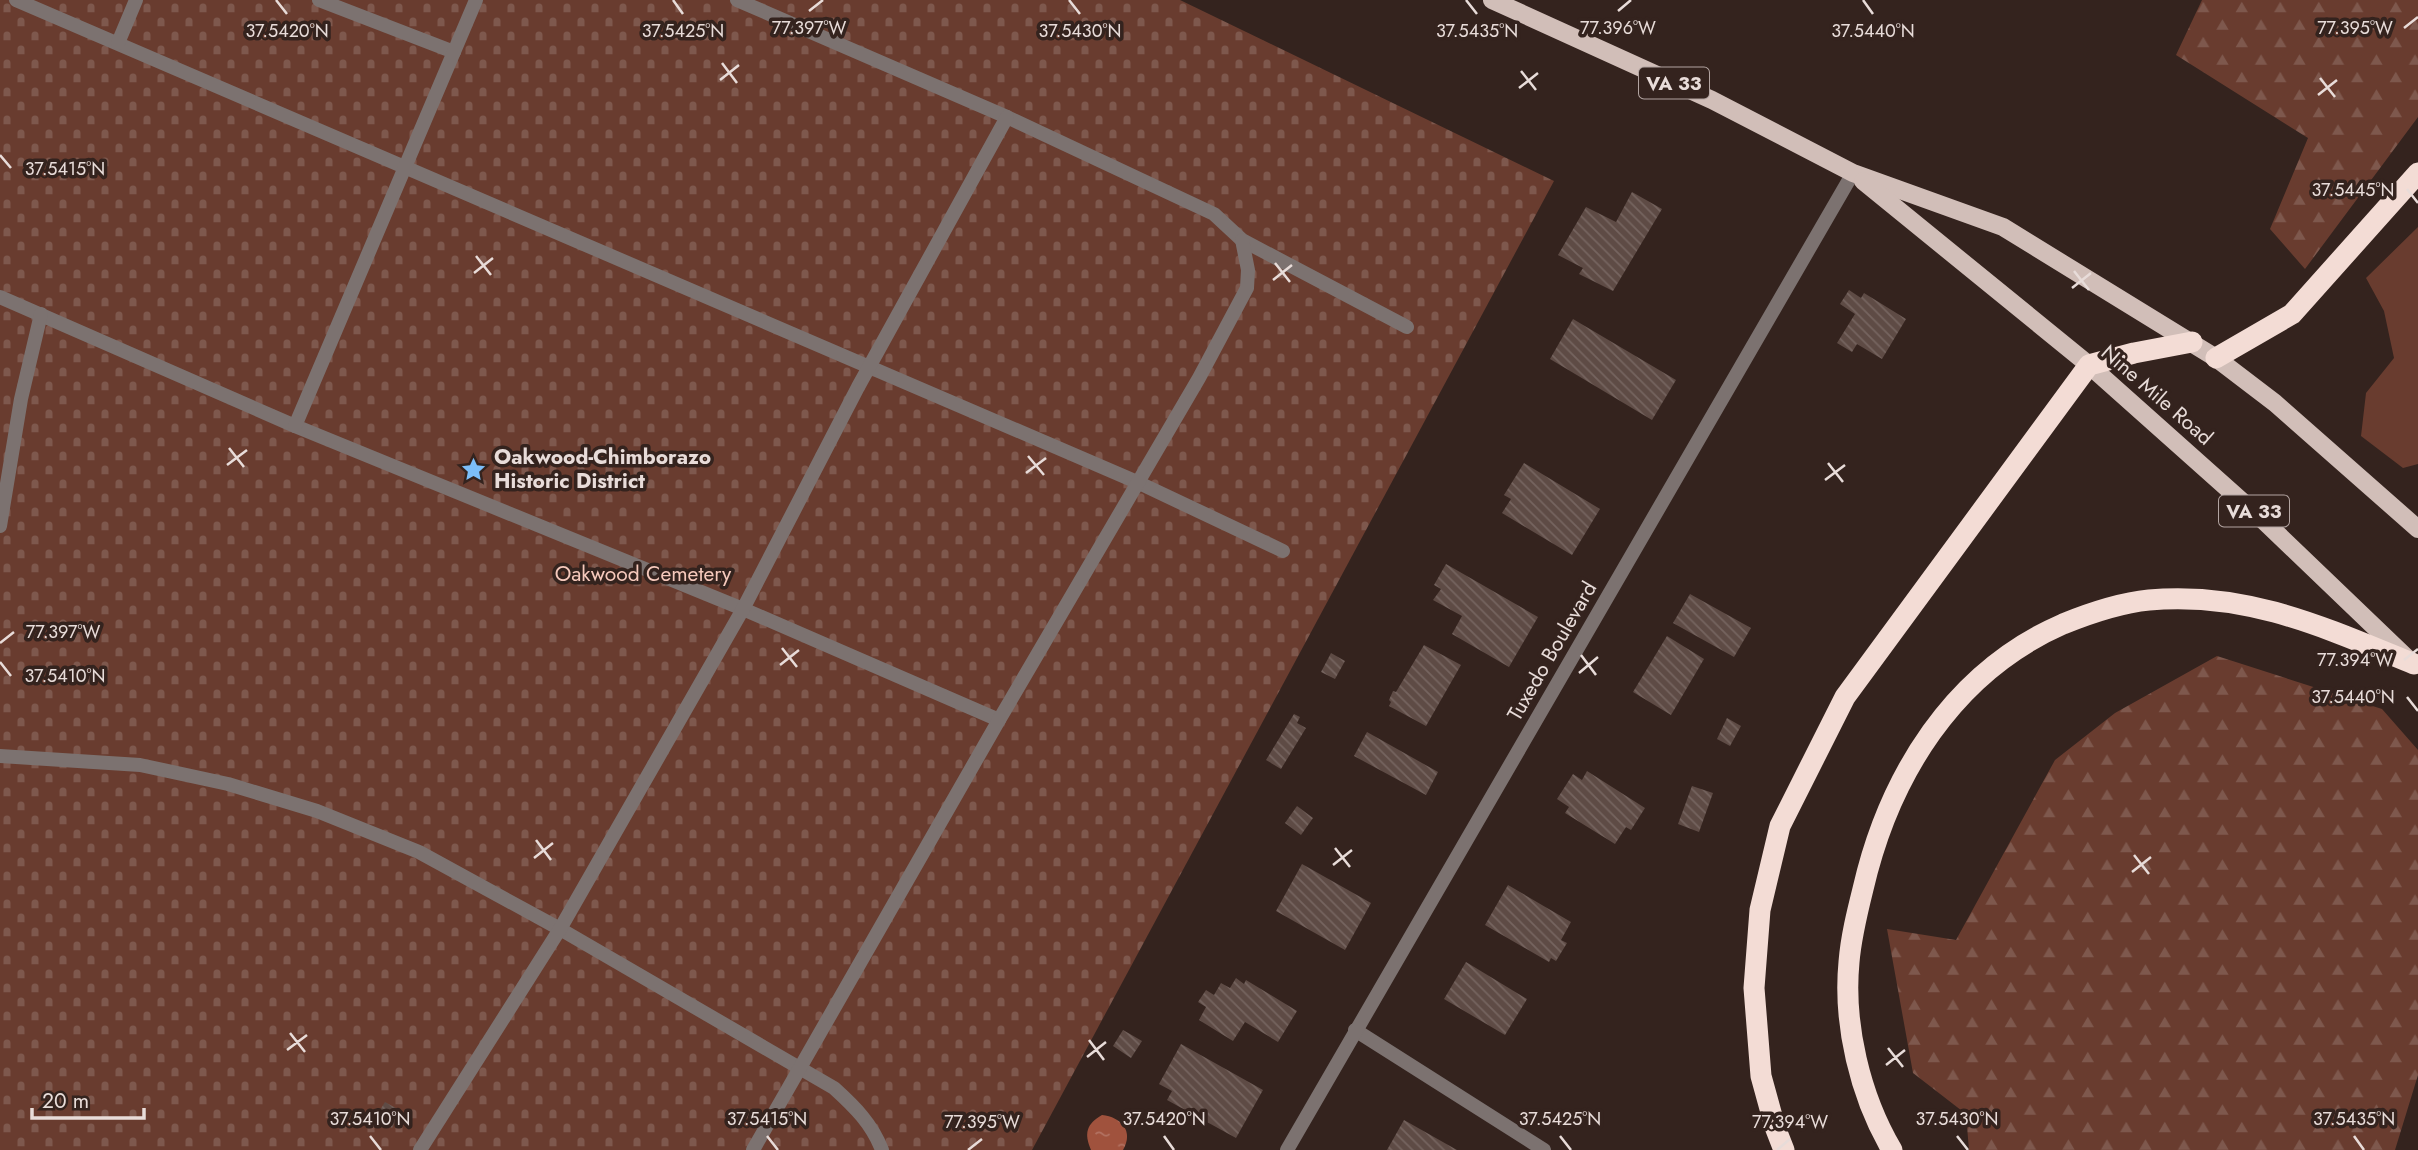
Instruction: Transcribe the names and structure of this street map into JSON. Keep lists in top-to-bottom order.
{
  "streets": {
    "main road": ["VA 33", "Nine Mile Road"],
    "street": ["Tuxedo Boulevard"]
  },
  "crossings": [
    ["Nine Mile Road", "Tuxedo Boulevard"]
  ],
  "parks": ["Oakwood Cemetery"],
  "places": {
    "place": ["Oakwood-Chimborazo Historic District"]
  },
  "scale_bar": "20 m",
  "coordinates": [
    "77.395°W",
    "77.397°W",
    "77.396°W",
    "37.5435°N",
    "37.5420°N",
    "37.5425°N",
    "37.5430°N",
    "37.5440°N",
    "37.5415°N",
    "37.5445°N",
    "77.394°W",
    "37.5410°N"
  ]
}
